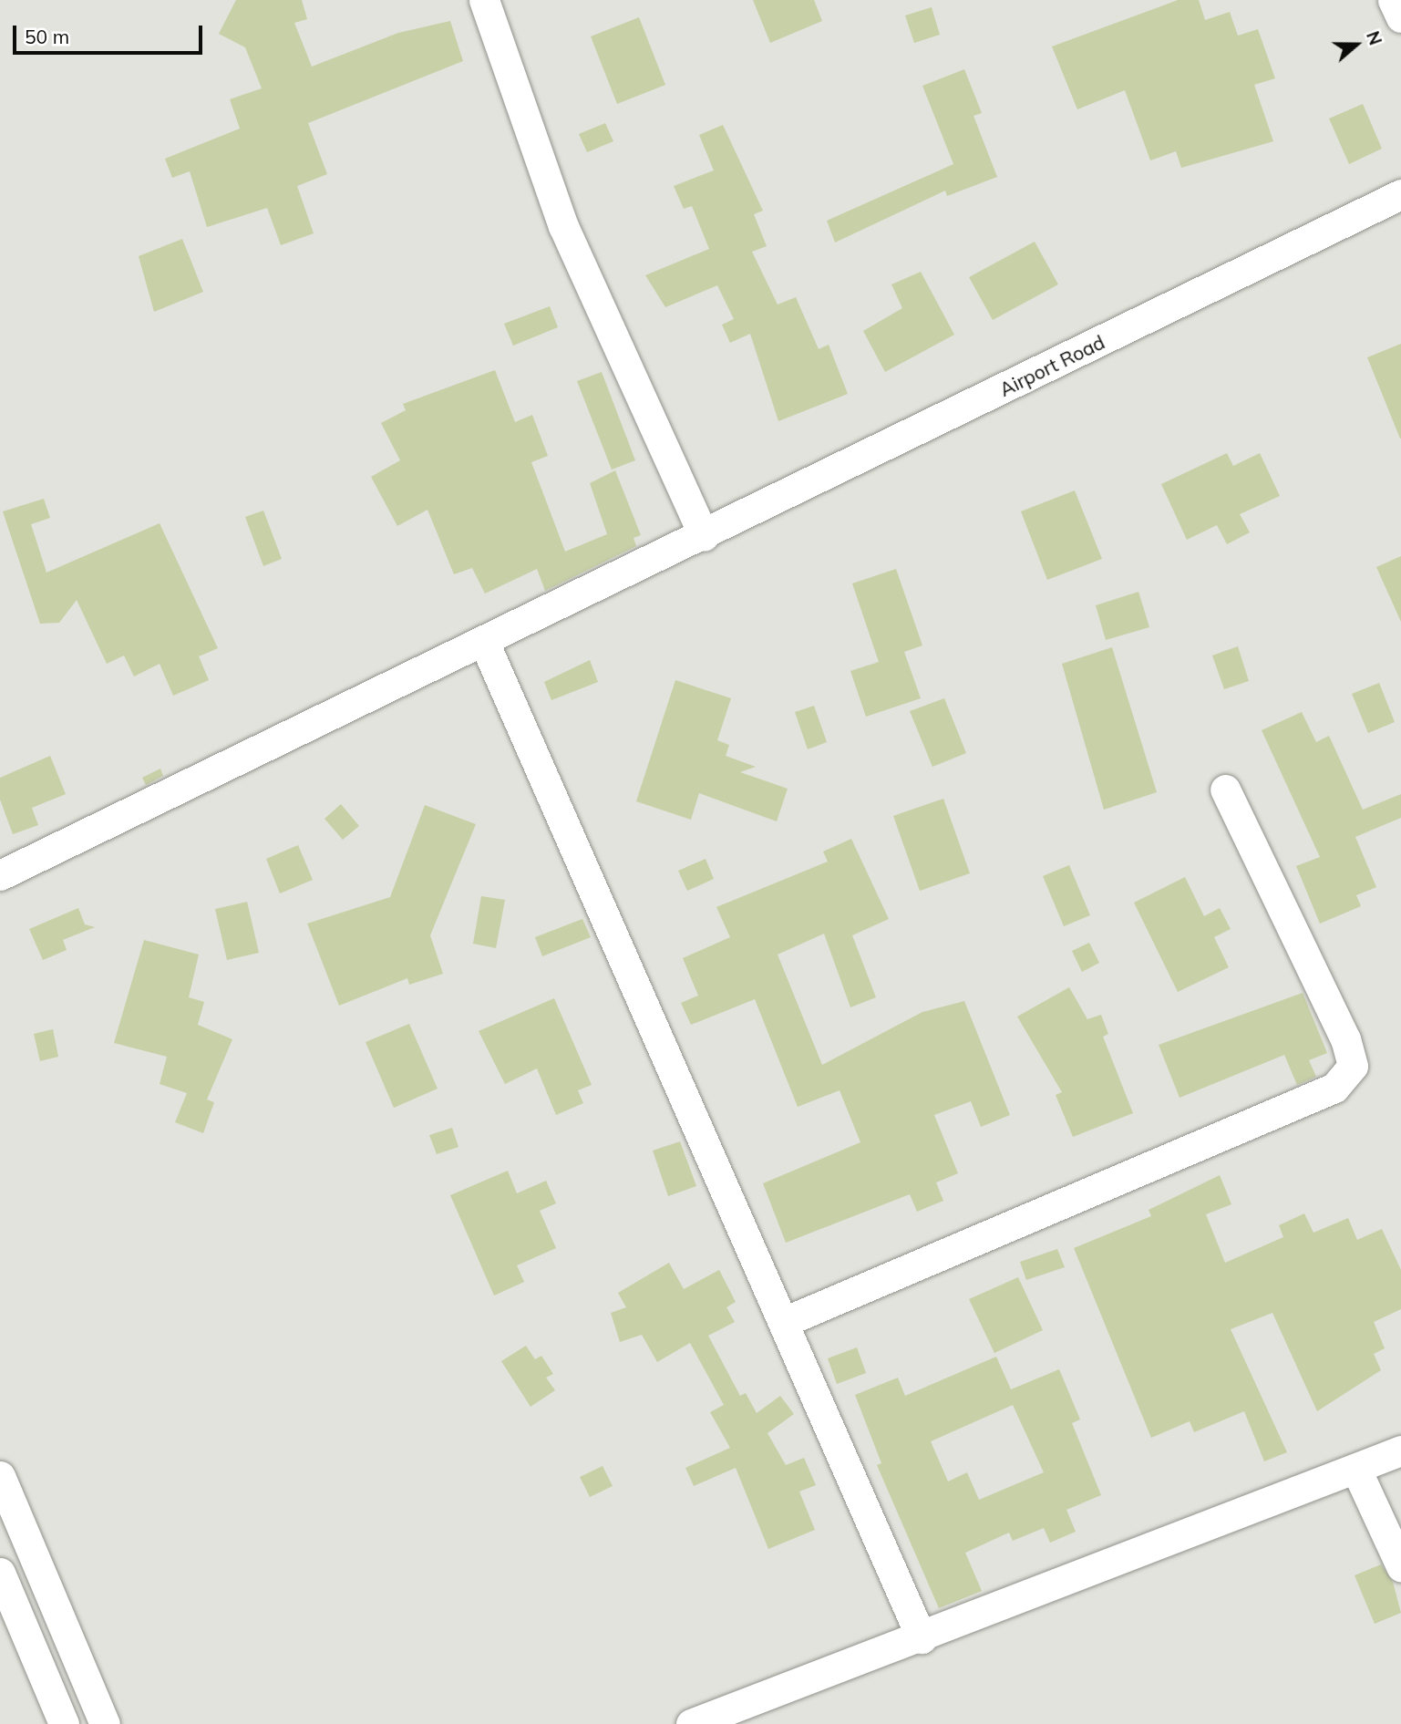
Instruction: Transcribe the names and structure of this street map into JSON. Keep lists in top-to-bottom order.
{
  "streets": {
    "street": ["Airport Road"]
  },
  "scale_bar": "50 m",
  "north": "right"
}
